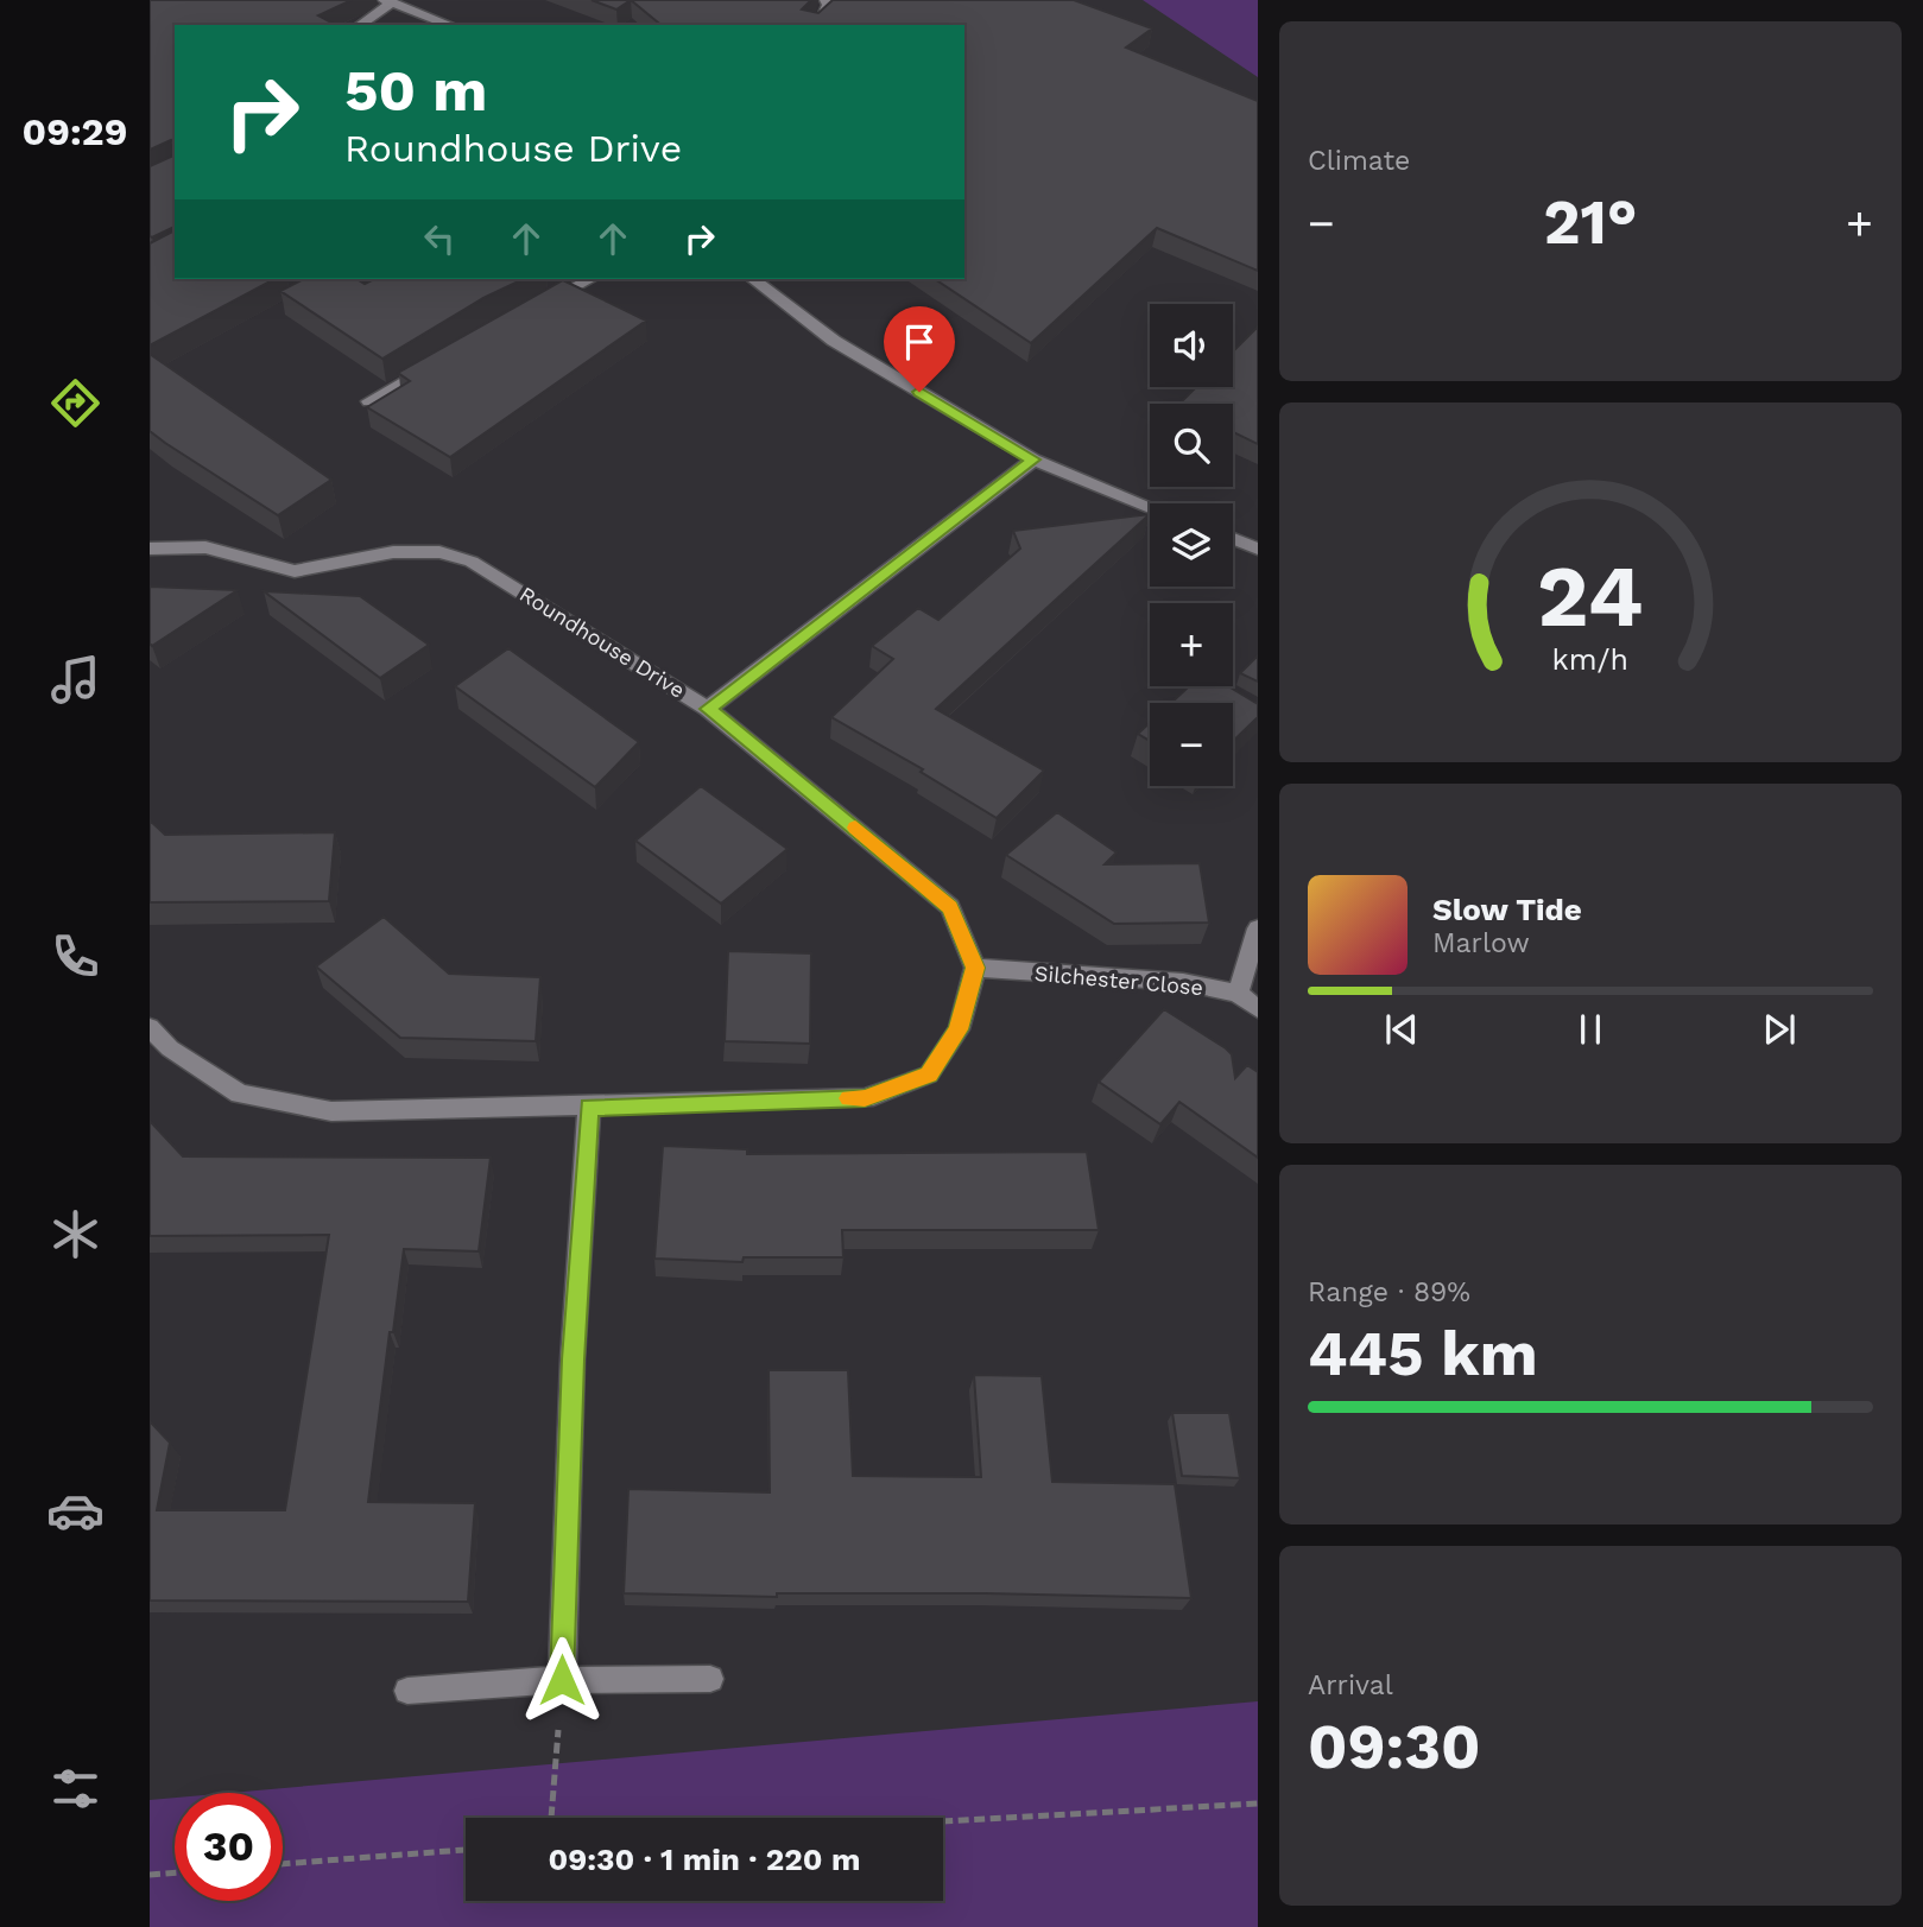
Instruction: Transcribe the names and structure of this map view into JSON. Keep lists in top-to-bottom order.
{
  "streets": {
    "street": ["Roundhouse Drive", "Silchester Close"]
  },
  "crossings": [
    ["Roundhouse Drive", "Silchester Close"]
  ],
  "page": {
    "tabs": "09:29",
    "tile": [
      "Climate",
      ["Range · 89%", "445 km"],
      ["Arrival", "09:30"]
    ],
    "turn": ["50 m", "Roundhouse Drive"],
    "heat": ["−", "21°", "+"],
    "map_buttons": ["+", "−"],
    "song": ["Slow Tide", "Marlow"],
    "limit": "30",
    "trip": "09:30 · 1 min · 220 m",
    "gauge": ["24", "km/h"]
  }
}
